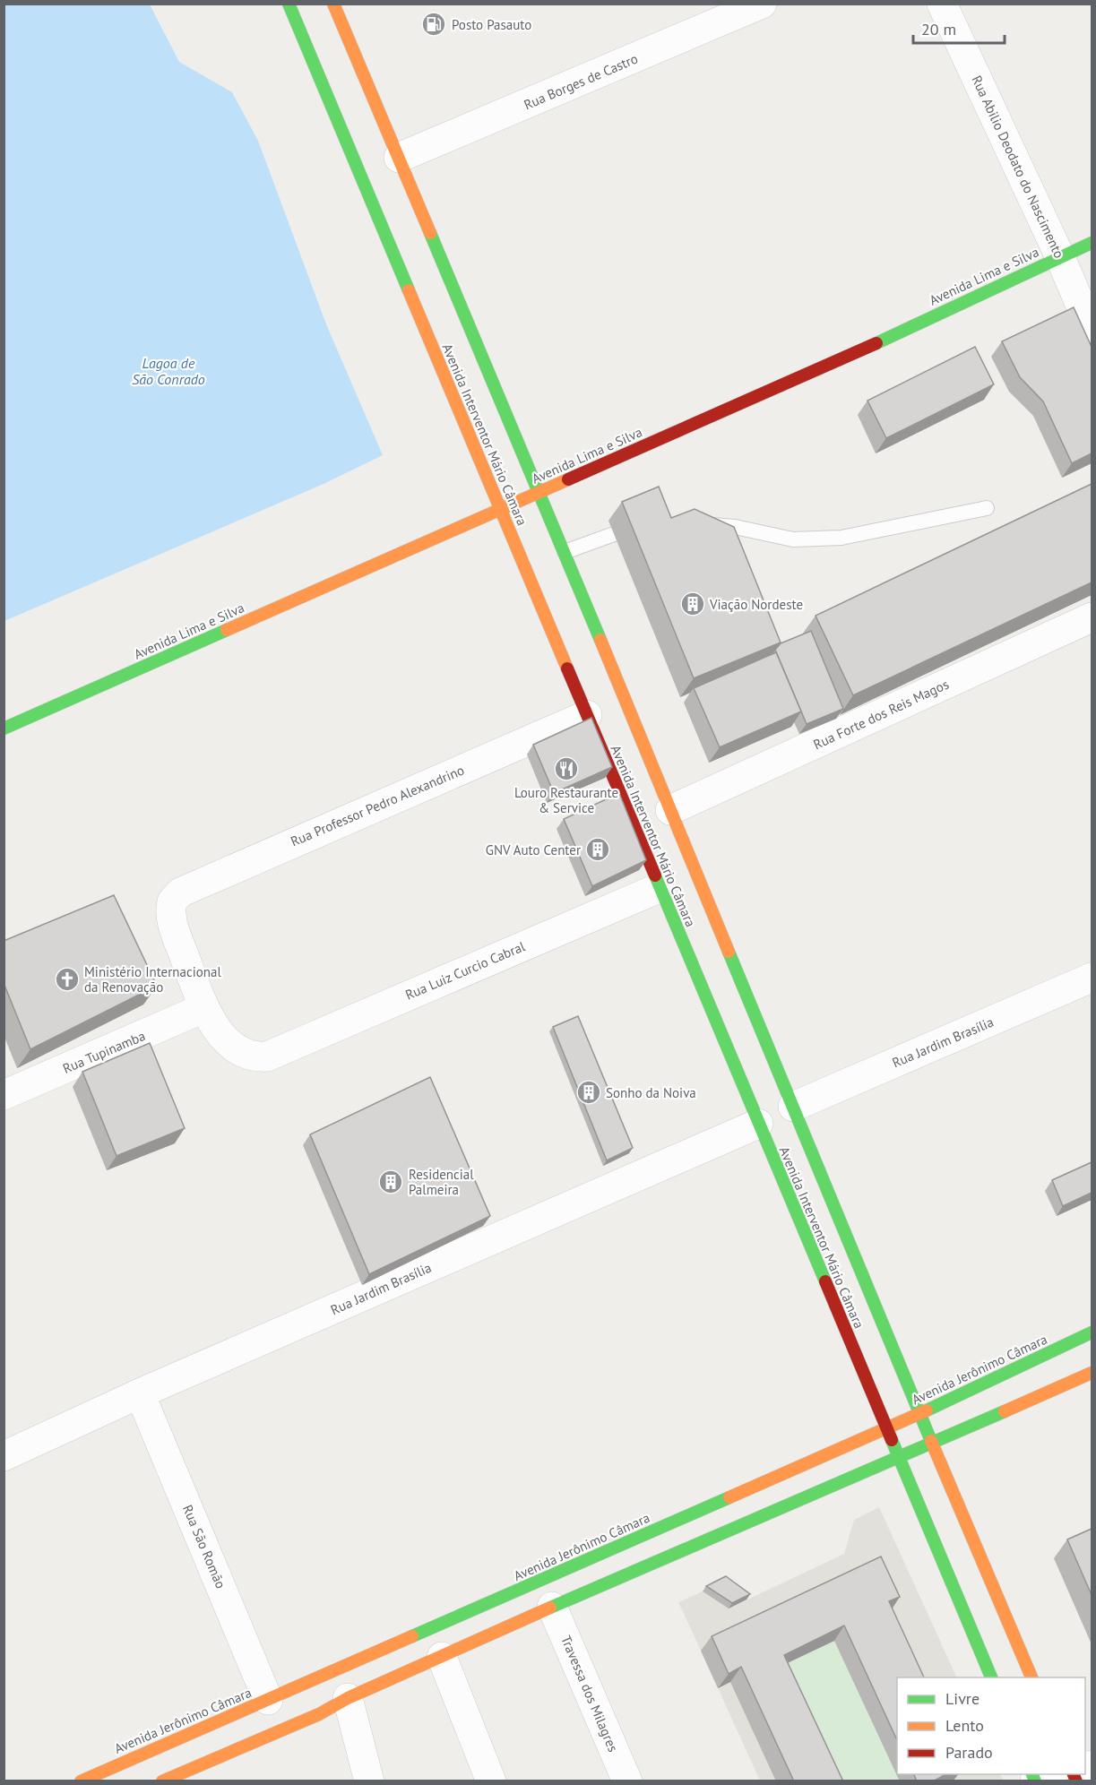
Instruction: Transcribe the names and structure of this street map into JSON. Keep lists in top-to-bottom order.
{
  "streets": {
    "main road": ["Avenida Lima e Silva", "Avenida Interventor Mário Câmara", "Avenida Jerônimo Câmara"],
    "street": [
      "Rua Borges de Castro",
      "Rua Abilio Deodato do Nascimento",
      "Rua Forte dos Reis Magos",
      "Rua Professor Pedro Alexandrino",
      "Rua Luiz Curcio Cabral",
      "Rua Jardim Brasília",
      "Rua Tupinamba",
      "Rua São Romão",
      "Travessa dos Milagres"
    ]
  },
  "crossings": [
    ["Rua Borges de Castro", "Avenida Interventor Mário Câmara"],
    ["Rua Abilio Deodato do Nascimento", "Avenida Lima e Silva"],
    ["Avenida Lima e Silva", "Avenida Interventor Mário Câmara"],
    ["Avenida Interventor Mário Câmara", "Rua Forte dos Reis Magos"],
    ["Avenida Interventor Mário Câmara", "Rua Professor Pedro Alexandrino"],
    ["Avenida Interventor Mário Câmara", "Rua Luiz Curcio Cabral"],
    ["Avenida Interventor Mário Câmara", "Rua Jardim Brasília"],
    ["Avenida Interventor Mário Câmara", "Avenida Jerônimo Câmara"],
    ["Rua Professor Pedro Alexandrino", "Rua Luiz Curcio Cabral"],
    ["Rua Professor Pedro Alexandrino", "Rua Tupinamba"],
    ["Rua Luiz Curcio Cabral", "Rua Tupinamba"],
    ["Rua Jardim Brasília", "Rua São Romão"],
    ["Avenida Jerônimo Câmara", "Rua São Romão"]
  ],
  "water": ["Lagoa de São Conrado"],
  "places": {
    "fuel station": ["Posto Pasauto"],
    "building": [
      "Viação Nordeste",
      "GNV Auto Center",
      "Sonho da Noiva",
      "Residencial Palmeira"
    ],
    "restaurant": ["Louro Restaurante & Service"],
    "church": ["Ministério Internacional da Renovação"]
  },
  "legend": ["Livre", "Lento", "Parado"],
  "scale_bar": "20 m"
}
